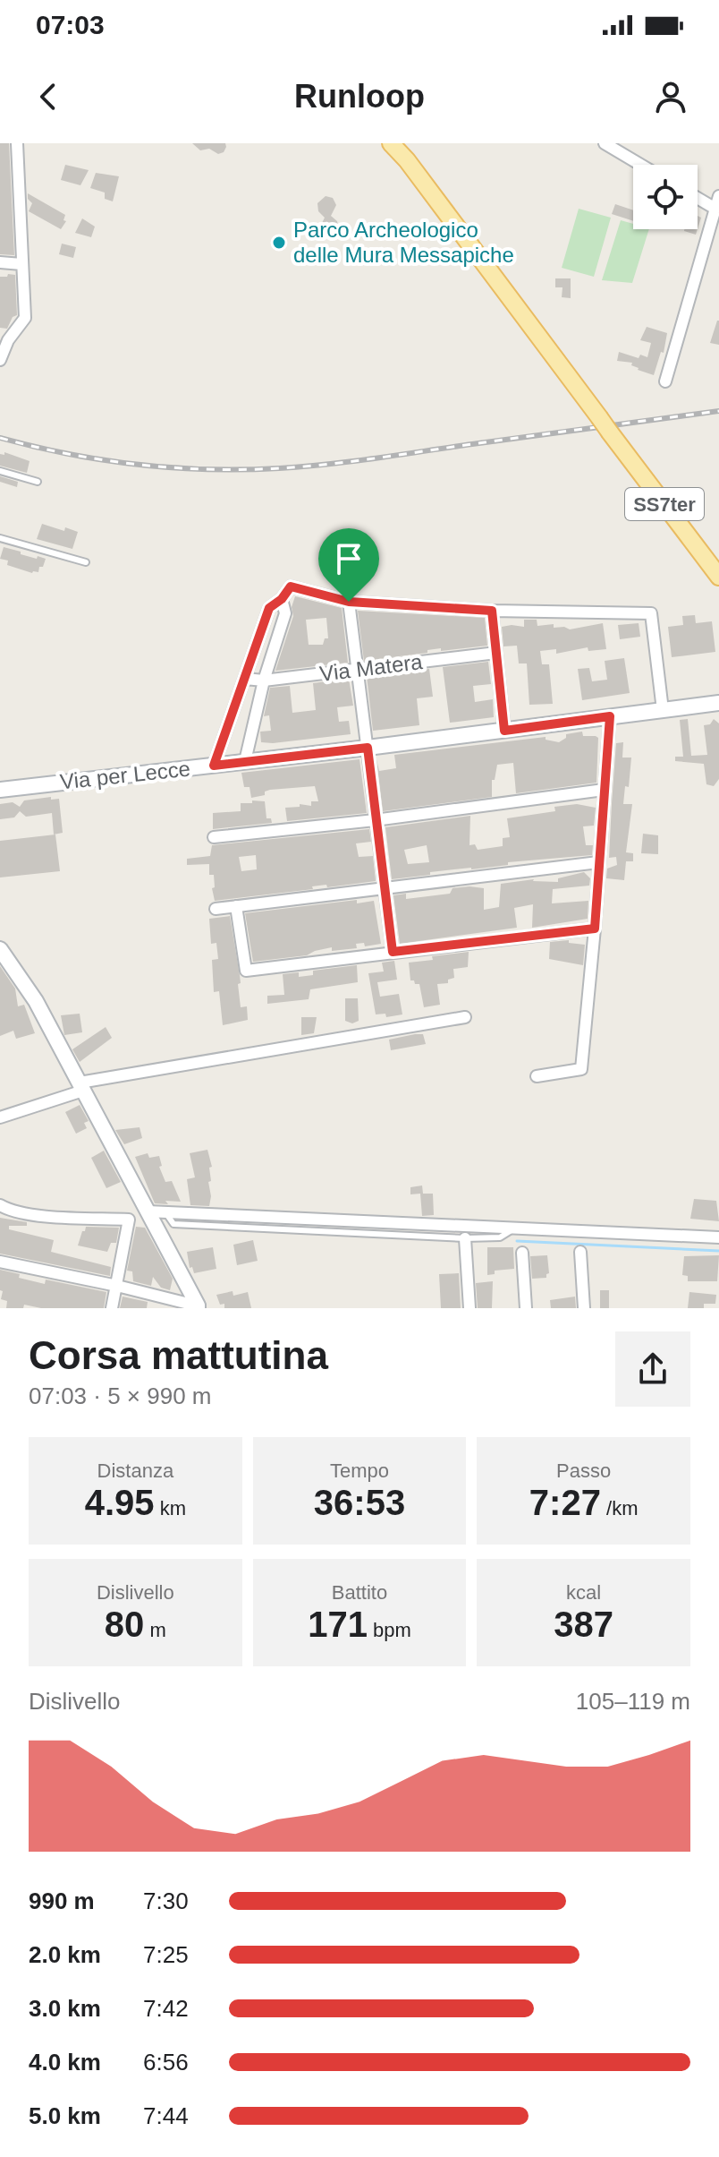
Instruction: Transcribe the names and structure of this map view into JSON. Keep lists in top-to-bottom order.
{
  "streets": {
    "main road": ["SS7ter"],
    "street": ["Via Matera", "Via per Lecce"]
  },
  "places": ["Parco Archeologico delle Mura Messapiche"],
  "page": {
    "status": "07:03",
    "header": "Runloop",
    "heading": ["Corsa mattutina", "07:03 · 5 × 990 m"],
    "stats": [
      ["Distanza", "4.95 km"],
      ["Tempo", "36:53"],
      ["Passo", "7:27 /km"],
      ["Dislivello", "80 m"],
      ["Battito", "171 bpm"],
      ["kcal", "387"]
    ],
    "chart": ["Dislivello", "105–119 m"],
    "list": [
      {
        "name": "990 m",
        "note": "7:30"
      },
      {
        "name": "2.0 km",
        "note": "7:25"
      },
      {
        "name": "3.0 km",
        "note": "7:42"
      },
      {
        "name": "4.0 km",
        "note": "6:56"
      },
      {
        "name": "5.0 km",
        "note": "7:44"
      }
    ]
  }
}
